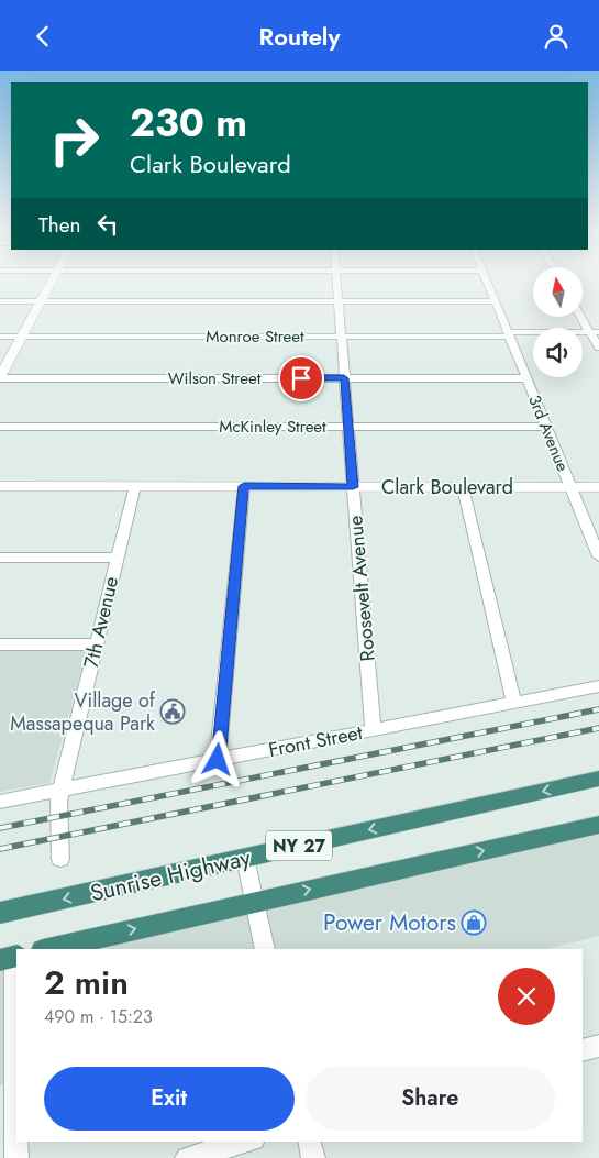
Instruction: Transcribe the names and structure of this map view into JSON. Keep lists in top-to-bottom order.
{
  "streets": {
    "highway": ["NY 27", "Sunrise Highway"],
    "street": [
      "Monroe Street",
      "Wilson Street",
      "McKinley Street",
      "3rd Avenue",
      "Clark Boulevard",
      "Roosevelt Avenue",
      "7th Avenue",
      "Front Street"
    ]
  },
  "crossings": [
    ["Monroe Street", "3rd Avenue"],
    ["Monroe Street", "Roosevelt Avenue"],
    ["Wilson Street", "3rd Avenue"],
    ["Wilson Street", "Roosevelt Avenue"],
    ["McKinley Street", "3rd Avenue"],
    ["McKinley Street", "Roosevelt Avenue"],
    ["3rd Avenue", "Clark Boulevard"],
    ["Clark Boulevard", "Roosevelt Avenue"],
    ["Clark Boulevard", "7th Avenue"],
    ["Roosevelt Avenue", "Front Street"],
    ["7th Avenue", "Front Street"]
  ],
  "places": {
    "public building": ["Village of Massapequa Park"],
    "shop": ["Power Motors"]
  },
  "north": "top",
  "page": {
    "header": "Routely",
    "turn": ["230 m", "Clark Boulevard"],
    "then": "Then",
    "heading": ["2 min", "490 m · 15:23"],
    "buttons": ["Exit", "Share"]
  }
}
